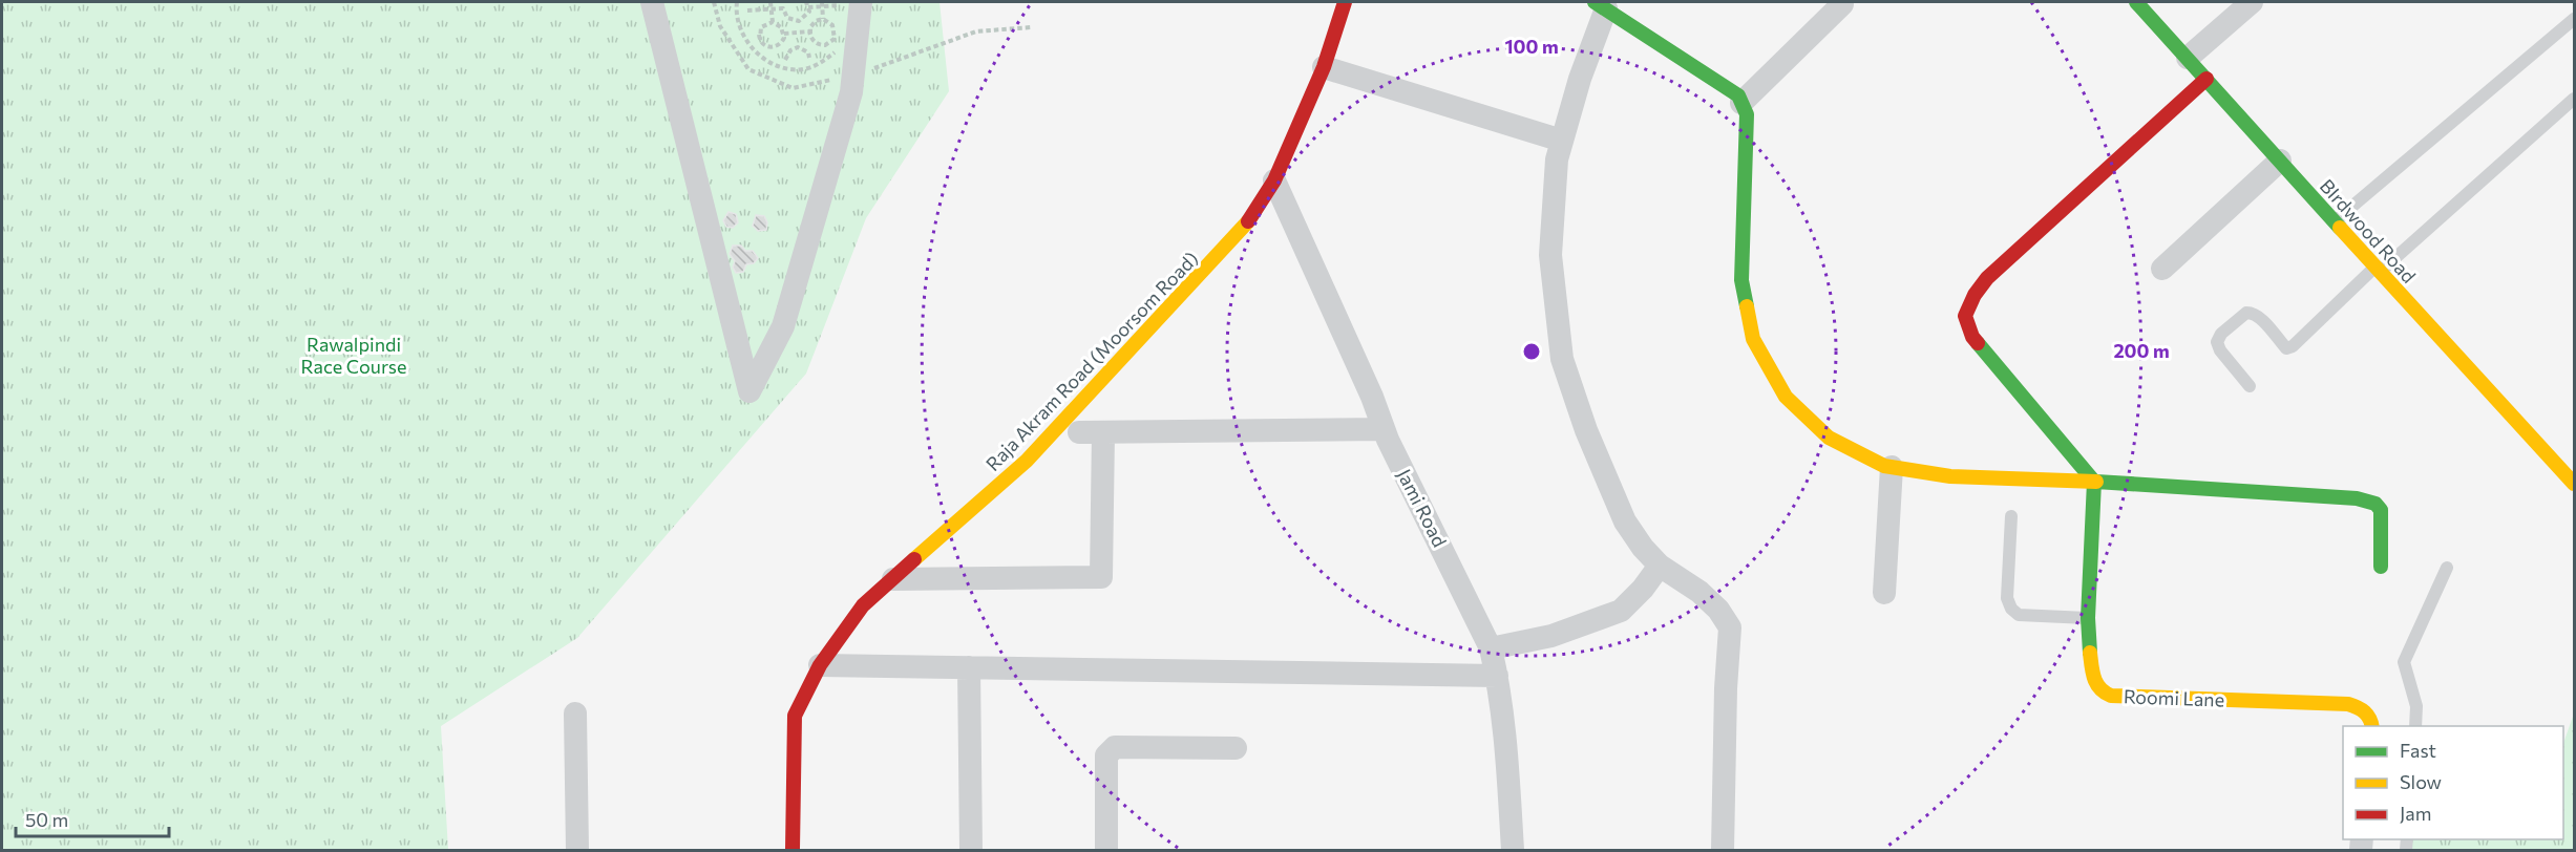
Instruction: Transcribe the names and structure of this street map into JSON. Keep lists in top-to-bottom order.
{
  "streets": {
    "street": [
      "BIrdwood Road",
      "Raja Akram Road (Moorsom Road)",
      "Jami Road",
      "Roomi Lane"
    ]
  },
  "crossings": [
    ["Raja Akram Road (Moorsom Road)", "Jami Road"]
  ],
  "parks": ["Rawalpindi Race Course"],
  "legend": ["Fast", "Slow", "Jam"],
  "scale_bar": "50 m",
  "rings": ["100 m", "200 m"]
}
